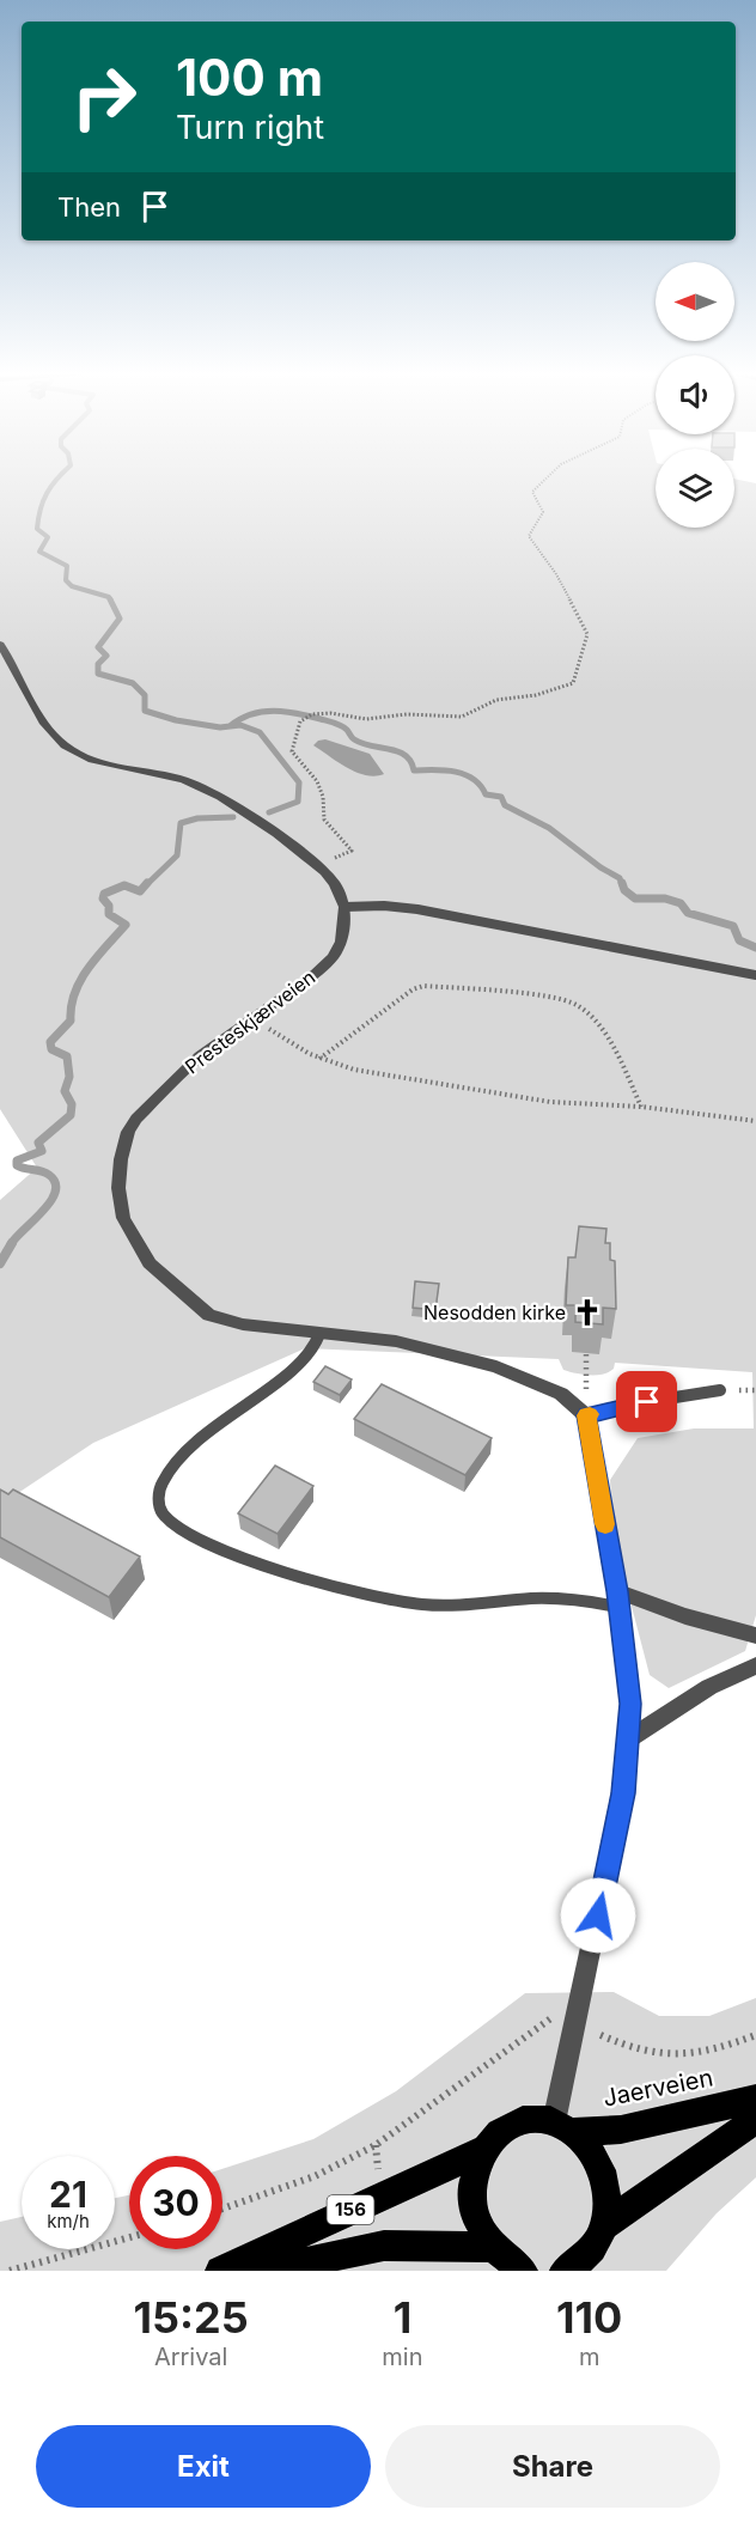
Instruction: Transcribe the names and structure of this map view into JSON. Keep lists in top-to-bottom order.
{
  "streets": {
    "main road": ["Jaerveien", "156"],
    "street": ["Presteskjærveien"]
  },
  "crossings": [
    ["Jaerveien", "156"]
  ],
  "places": {
    "church": ["Nesodden kirke"]
  },
  "north": "left",
  "page": {
    "turn": ["100 m", "Turn right"],
    "then": "Then",
    "speed": "21 km/h",
    "limit": "30",
    "eta": [
      "15:25",
      "Arrival",
      "1",
      "min",
      "110",
      "m"
    ],
    "buttons": ["Exit", "Share"]
  }
}
